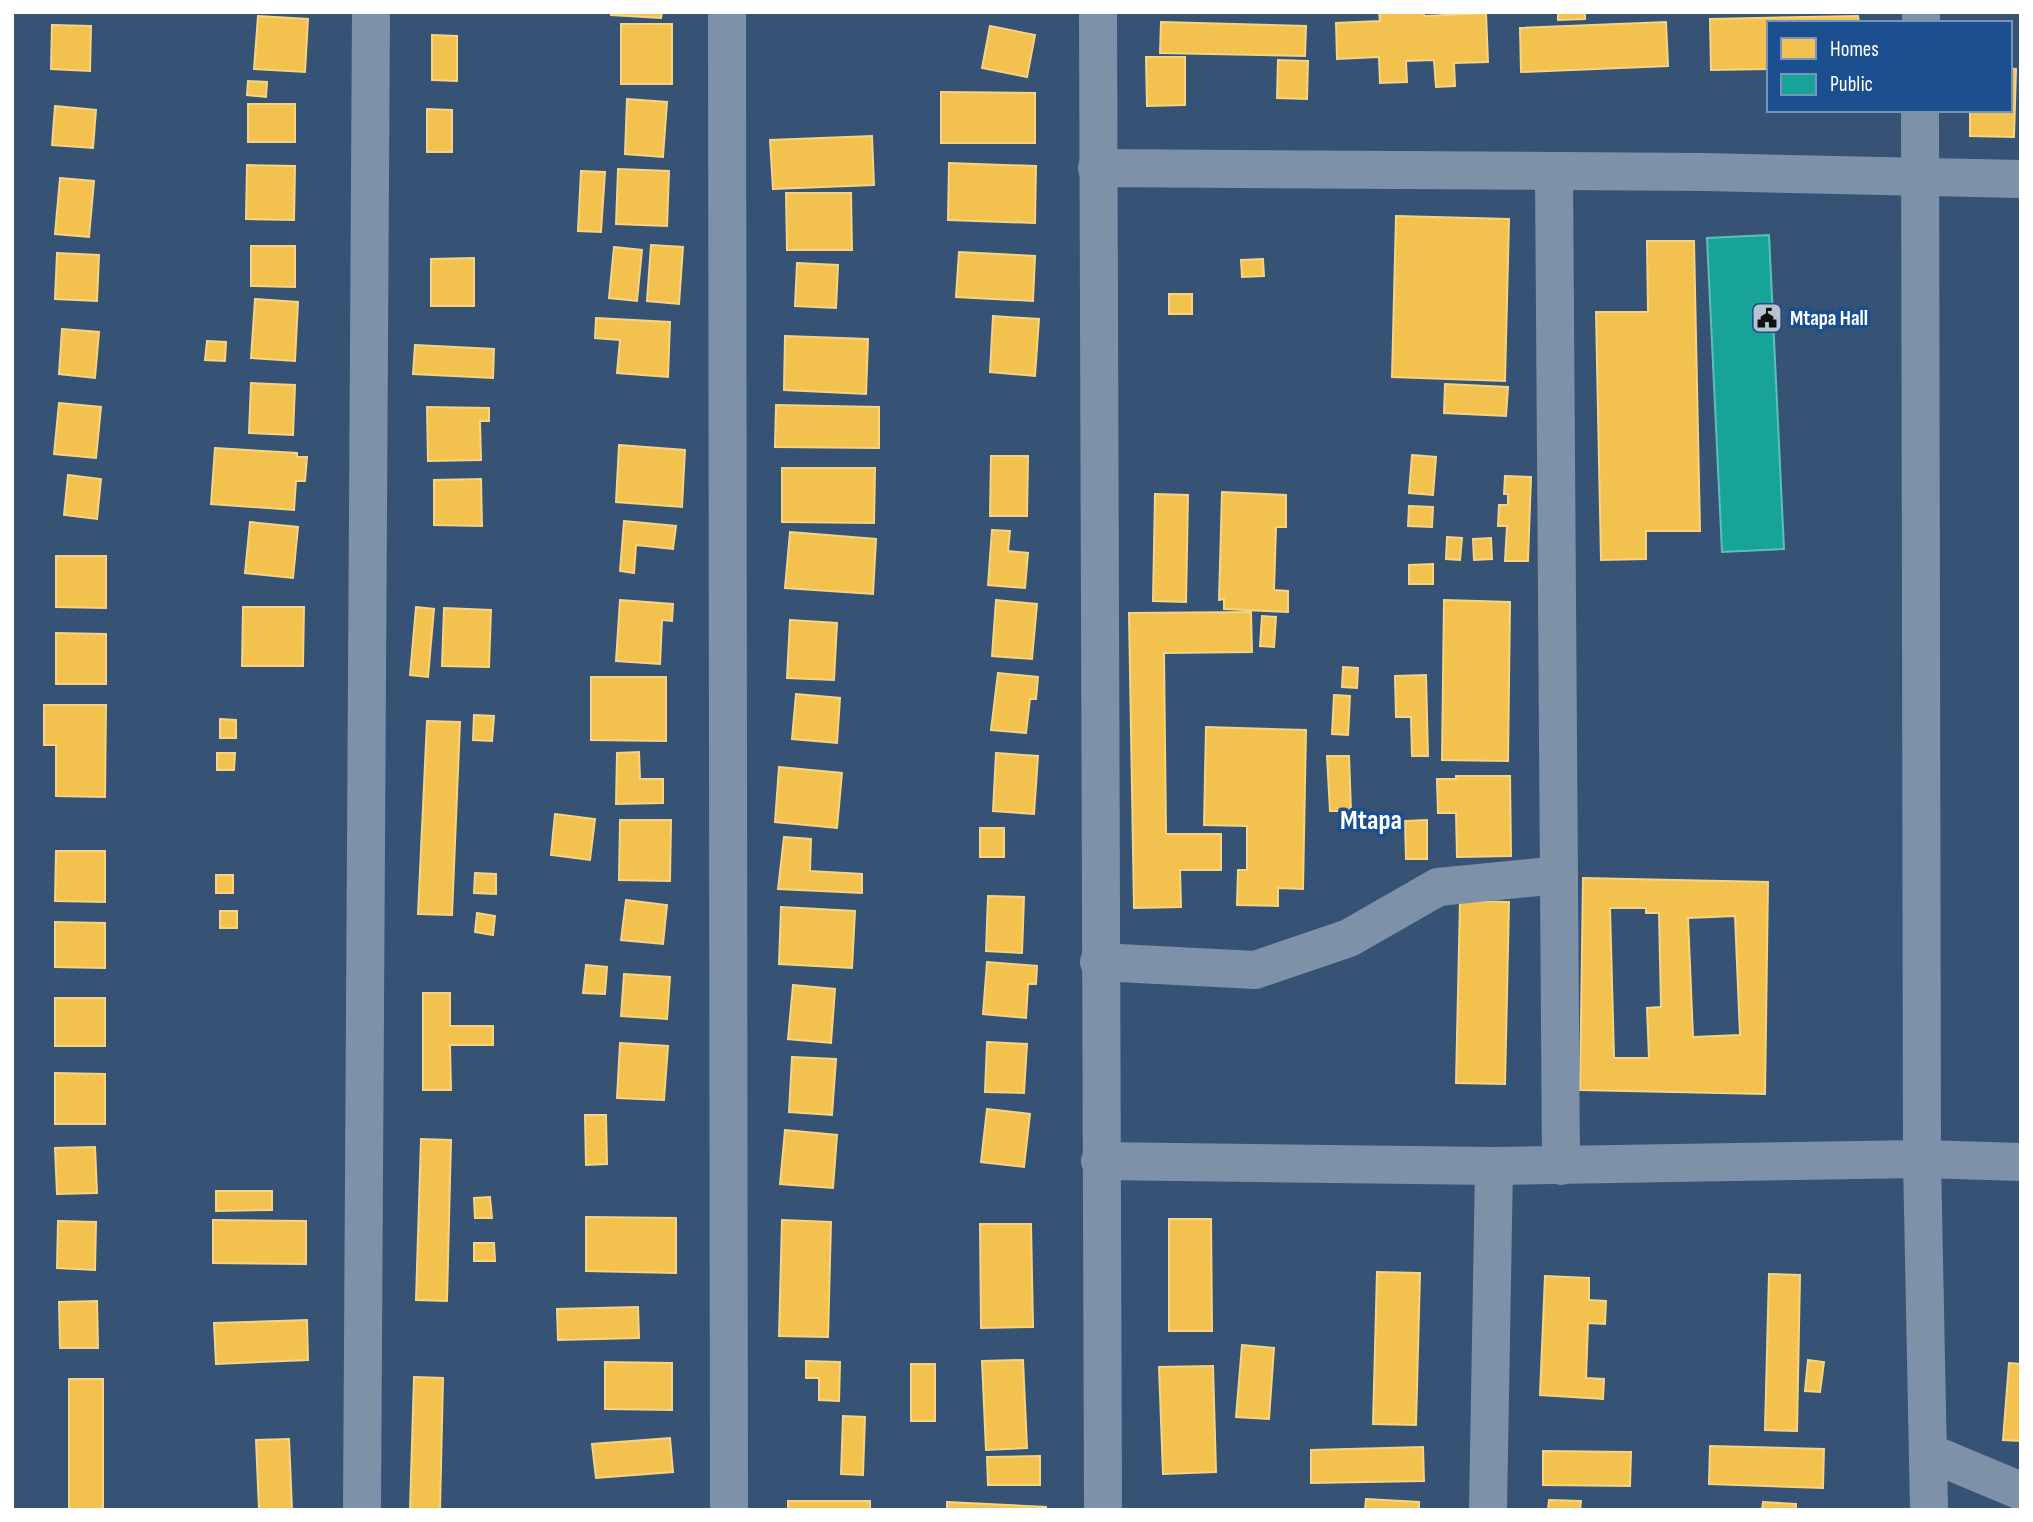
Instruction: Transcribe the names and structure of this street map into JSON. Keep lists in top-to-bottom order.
{
  "districts": ["Mtapa"],
  "places": {
    "public building": ["Mtapa Hall"]
  },
  "legend": ["Homes", "Public"]
}
